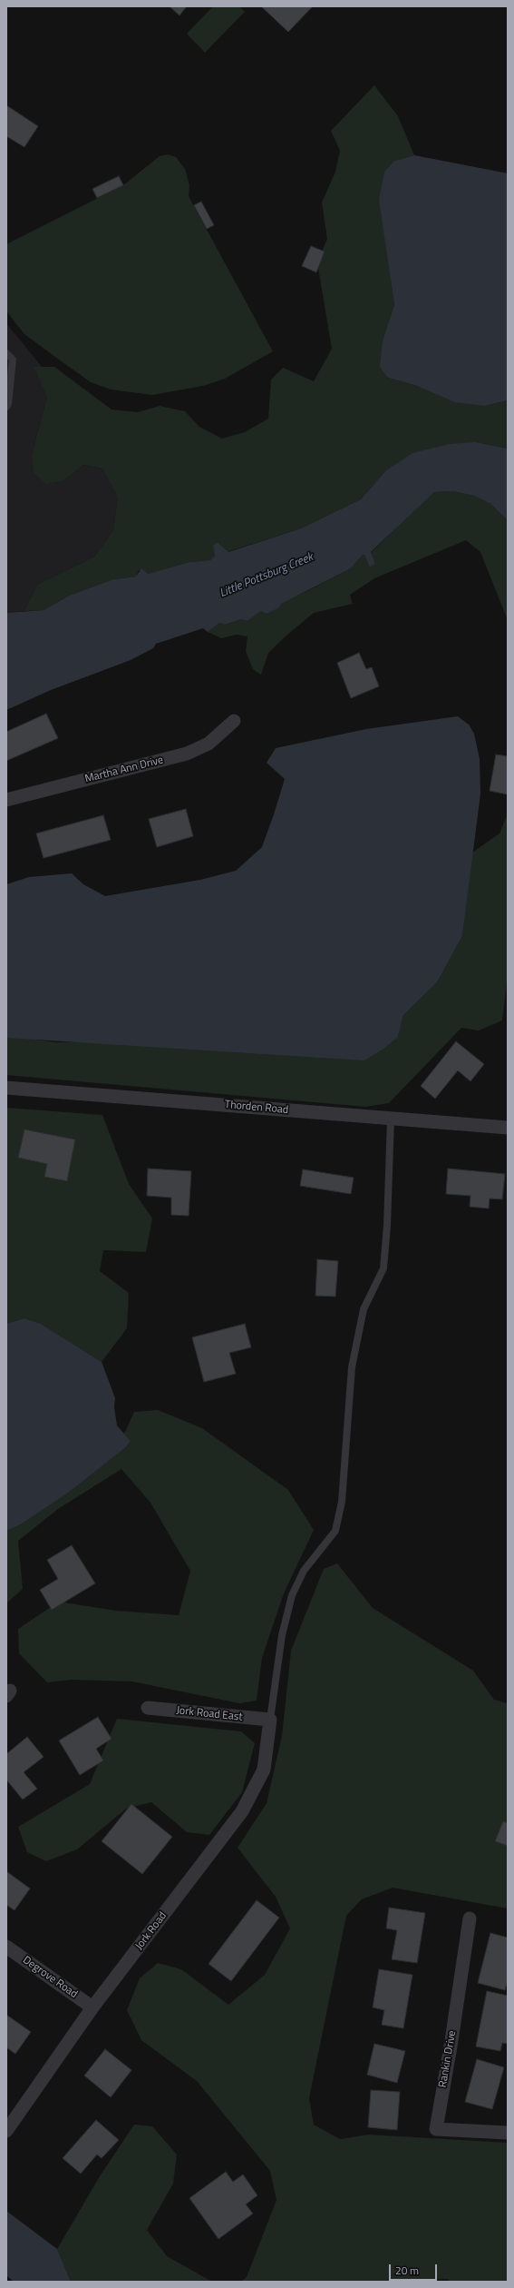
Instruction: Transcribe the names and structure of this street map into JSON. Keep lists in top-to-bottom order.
{
  "streets": {
    "street": [
      "Martha Ann Drive",
      "Thorden Road",
      "Jork Road East",
      "Jork Road",
      "Degrove Road",
      "Rankin Drive"
    ]
  },
  "crossings": [
    ["Jork Road East", "Jork Road"],
    ["Jork Road", "Degrove Road"]
  ],
  "water": ["Little Pottsburg Creek"],
  "scale_bar": "20 m"
}
